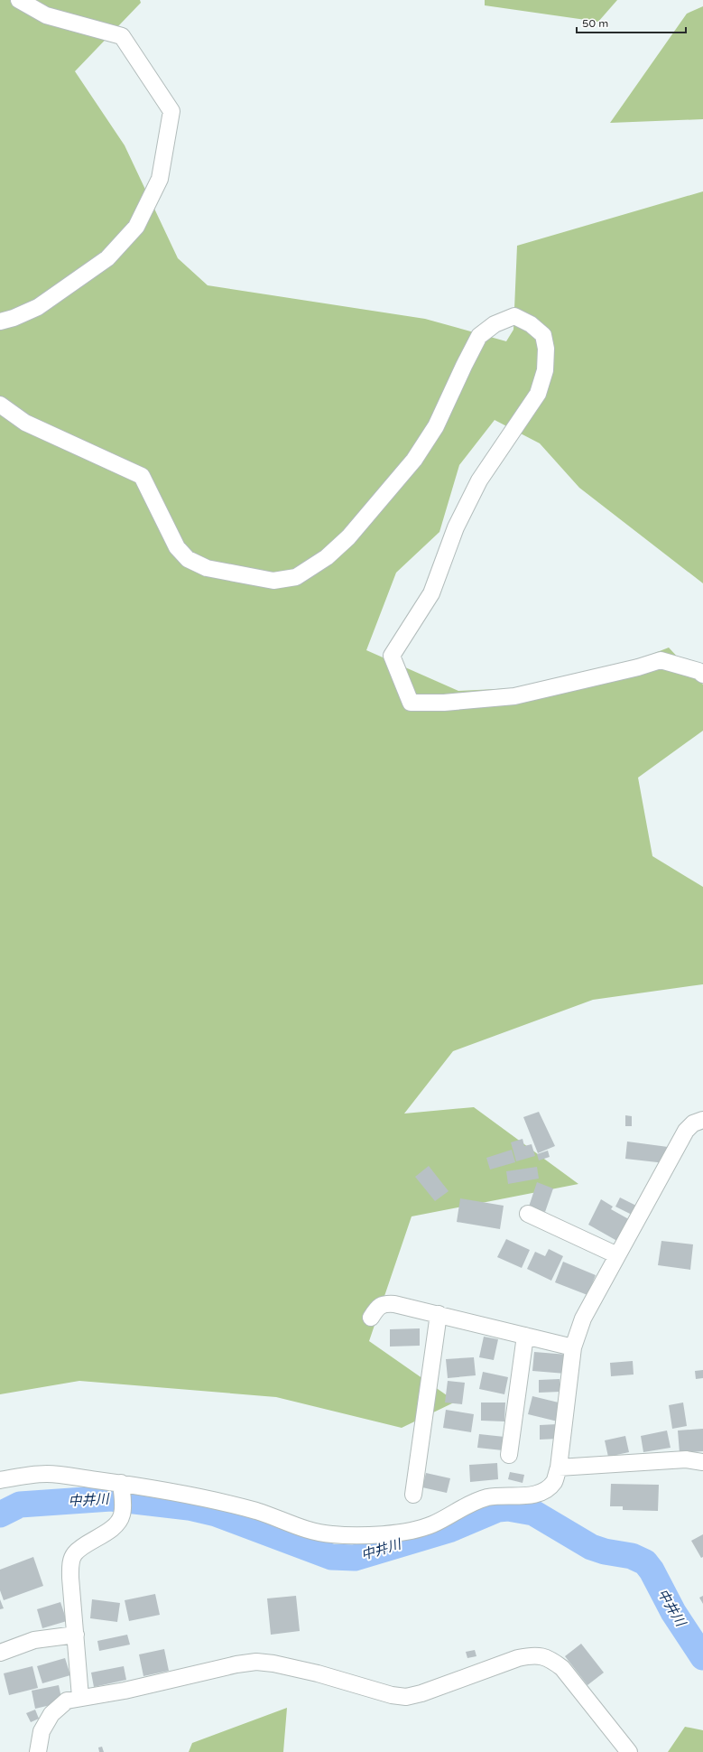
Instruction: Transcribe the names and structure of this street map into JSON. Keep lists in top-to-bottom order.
{
  "water": ["中井川"],
  "scale_bar": "50 m"
}
